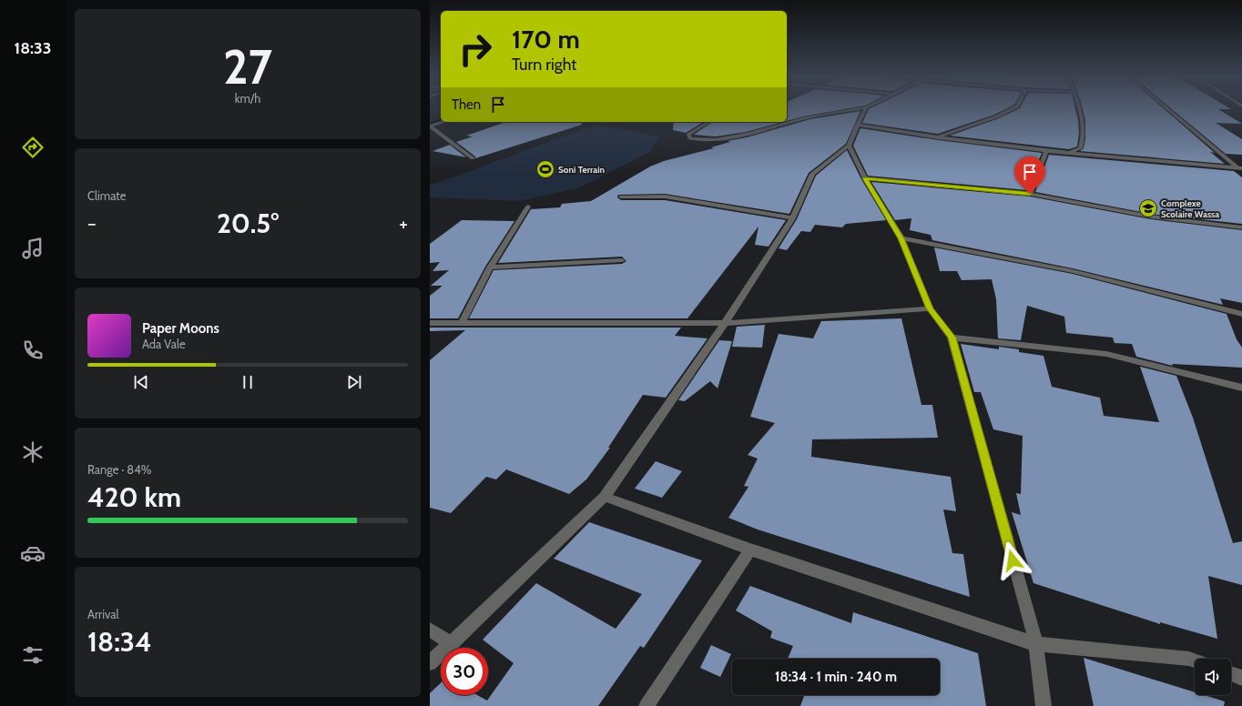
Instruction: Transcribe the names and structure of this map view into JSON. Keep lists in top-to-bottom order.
{
  "places": {
    "sports": ["Soni Terrain"],
    "school or university": ["Complexe Scolaire Wassa"]
  },
  "page": {
    "tabs": "18:33",
    "tile": [
      ["27", "km/h"],
      "Climate",
      ["Range · 84%", "420 km"],
      ["Arrival", "18:34"]
    ],
    "turn": ["170 m", "Turn right"],
    "then": "Then",
    "heat": ["−", "20.5°", "+"],
    "song": ["Paper Moons", "Ada Vale"],
    "limit": "30",
    "trip": "18:34 · 1 min · 240 m"
  }
}
